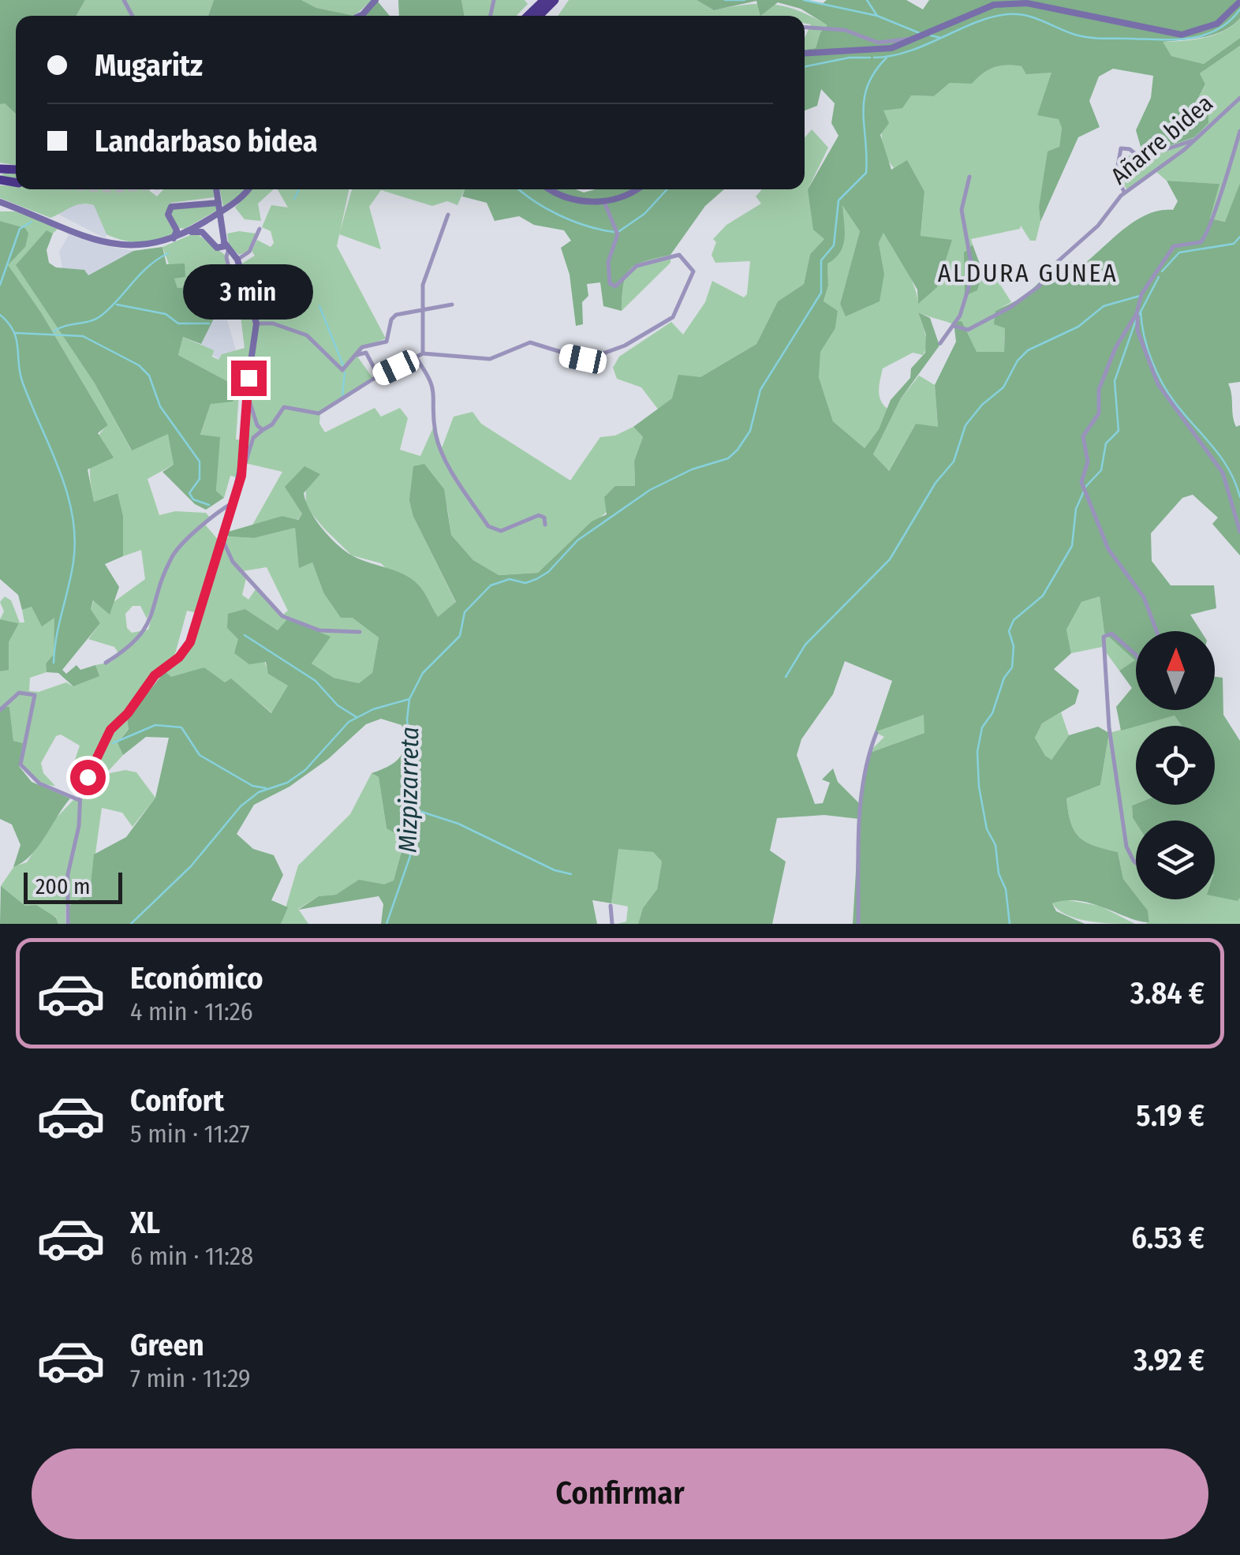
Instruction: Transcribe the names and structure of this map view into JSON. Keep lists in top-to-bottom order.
{
  "streets": {
    "street": ["Añarre bidea"]
  },
  "districts": ["ALDURA GUNEA"],
  "water": ["Mizpizarreta"],
  "scale_bar": "200 m",
  "north": "top",
  "page": {
    "banner": ["Mugaritz", "Landarbaso bidea"],
    "bubble": "3 min",
    "scale": "200 m",
    "list": [
      {
        "name": "Económico",
        "note": "4 min · 11:26",
        "value": "3.84 €"
      },
      {
        "name": "Confort",
        "note": "5 min · 11:27",
        "value": "5.19 €"
      },
      {
        "name": "XL",
        "note": "6 min · 11:28",
        "value": "6.53 €"
      },
      {
        "name": "Green",
        "note": "7 min · 11:29",
        "value": "3.92 €"
      }
    ],
    "buttons": "Confirmar"
  }
}
